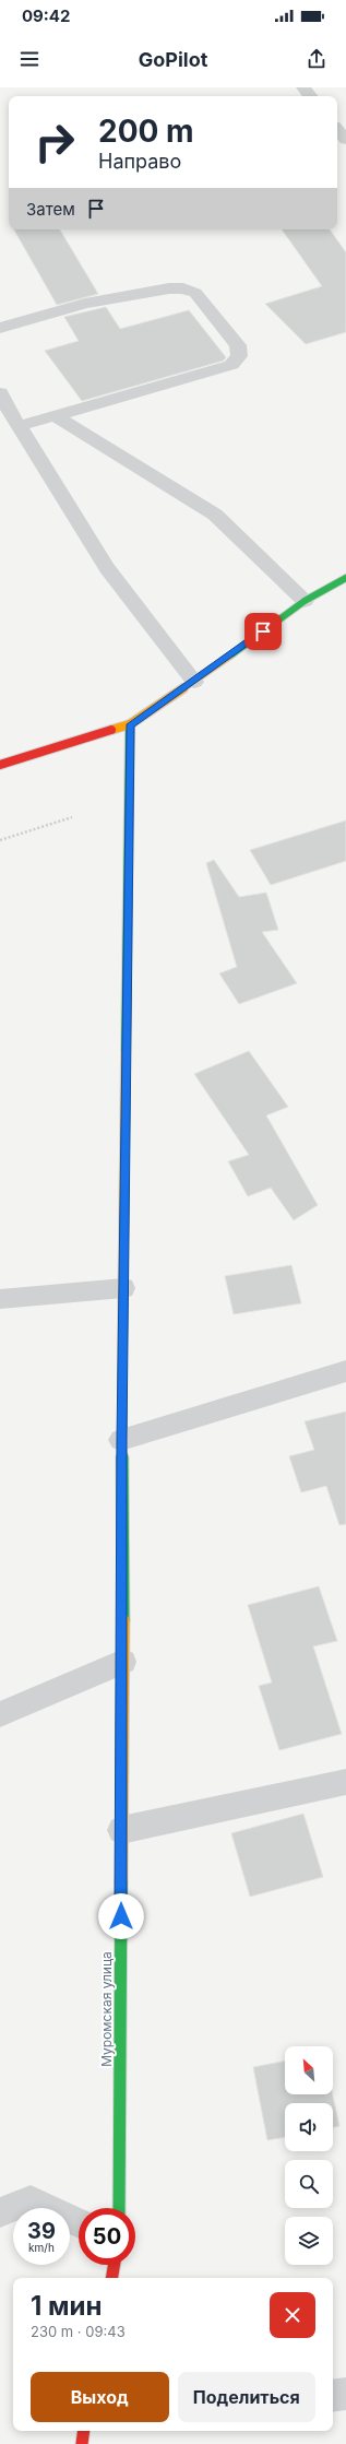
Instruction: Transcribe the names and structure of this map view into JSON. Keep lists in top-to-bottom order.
{
  "streets": {
    "main road": ["Муромская улица"]
  },
  "north": "top left",
  "page": {
    "status": "09:42",
    "header": "GoPilot",
    "turn": ["200 m", "Направо"],
    "then": "Затем",
    "speed": "39 km/h",
    "limit": "50",
    "heading": ["1 мин", "230 m · 09:43"],
    "buttons": ["Выход", "Поделиться"]
  }
}
